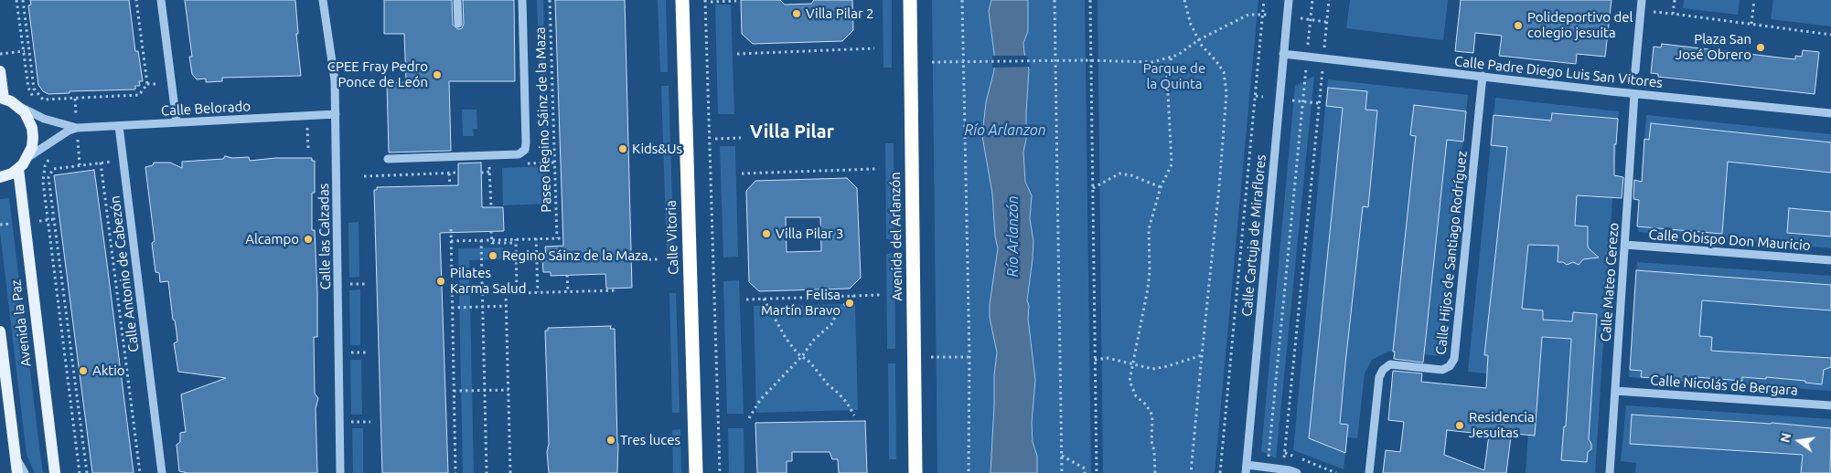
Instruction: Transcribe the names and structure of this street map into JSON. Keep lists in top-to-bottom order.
{
  "streets": {
    "highway": ["Avenida del Arlanzón", "Calle Vitoria"],
    "main road": ["Avenida la Paz"],
    "street": [
      "Calle Padre Diego Luis San Vitores",
      "Calle Belorado",
      "Calle Cartuja de Miraflores",
      "Calle las Calzadas",
      "Calle Obispo Don Mauricio",
      "Calle Hijos de Santiago Rodríguez",
      "Calle Antonio de Cabezón",
      "Calle Mateo Cerezo",
      "Calle Nicolás de Bergara"
    ],
    "path": ["Paseo Regino Sáinz de la Maza"]
  },
  "crossings": [
    ["Calle Padre Diego Luis San Vitores", "Calle Cartuja de Miraflores"],
    ["Calle Padre Diego Luis San Vitores", "Calle Hijos de Santiago Rodríguez"],
    ["Calle Padre Diego Luis San Vitores", "Calle Mateo Cerezo"],
    ["Calle Belorado", "Calle las Calzadas"],
    ["Calle Belorado", "Calle Antonio de Cabezón"],
    ["Calle Obispo Don Mauricio", "Calle Mateo Cerezo"],
    ["Calle Mateo Cerezo", "Calle Nicolás de Bergara"]
  ],
  "districts": ["Villa Pilar"],
  "water": ["Río Arlanzon", "Río Arlanzón"],
  "parks": ["Parque de la Quinta"],
  "places": [
    "Villa Pilar 2",
    "Polideportivo del colegio jesuita",
    "Plaza San José Obrero",
    "CPEE Fray Pedro Ponce de León",
    "Kids&Us",
    "Villa Pilar 3",
    "Alcampo",
    "Regino Sáinz de la Maza",
    "Pilates Karma Salud",
    "Felisa Martín Bravo",
    "Aktio",
    "Residencia Jesuitas",
    "Tres luces"
  ],
  "north": "left"
}
